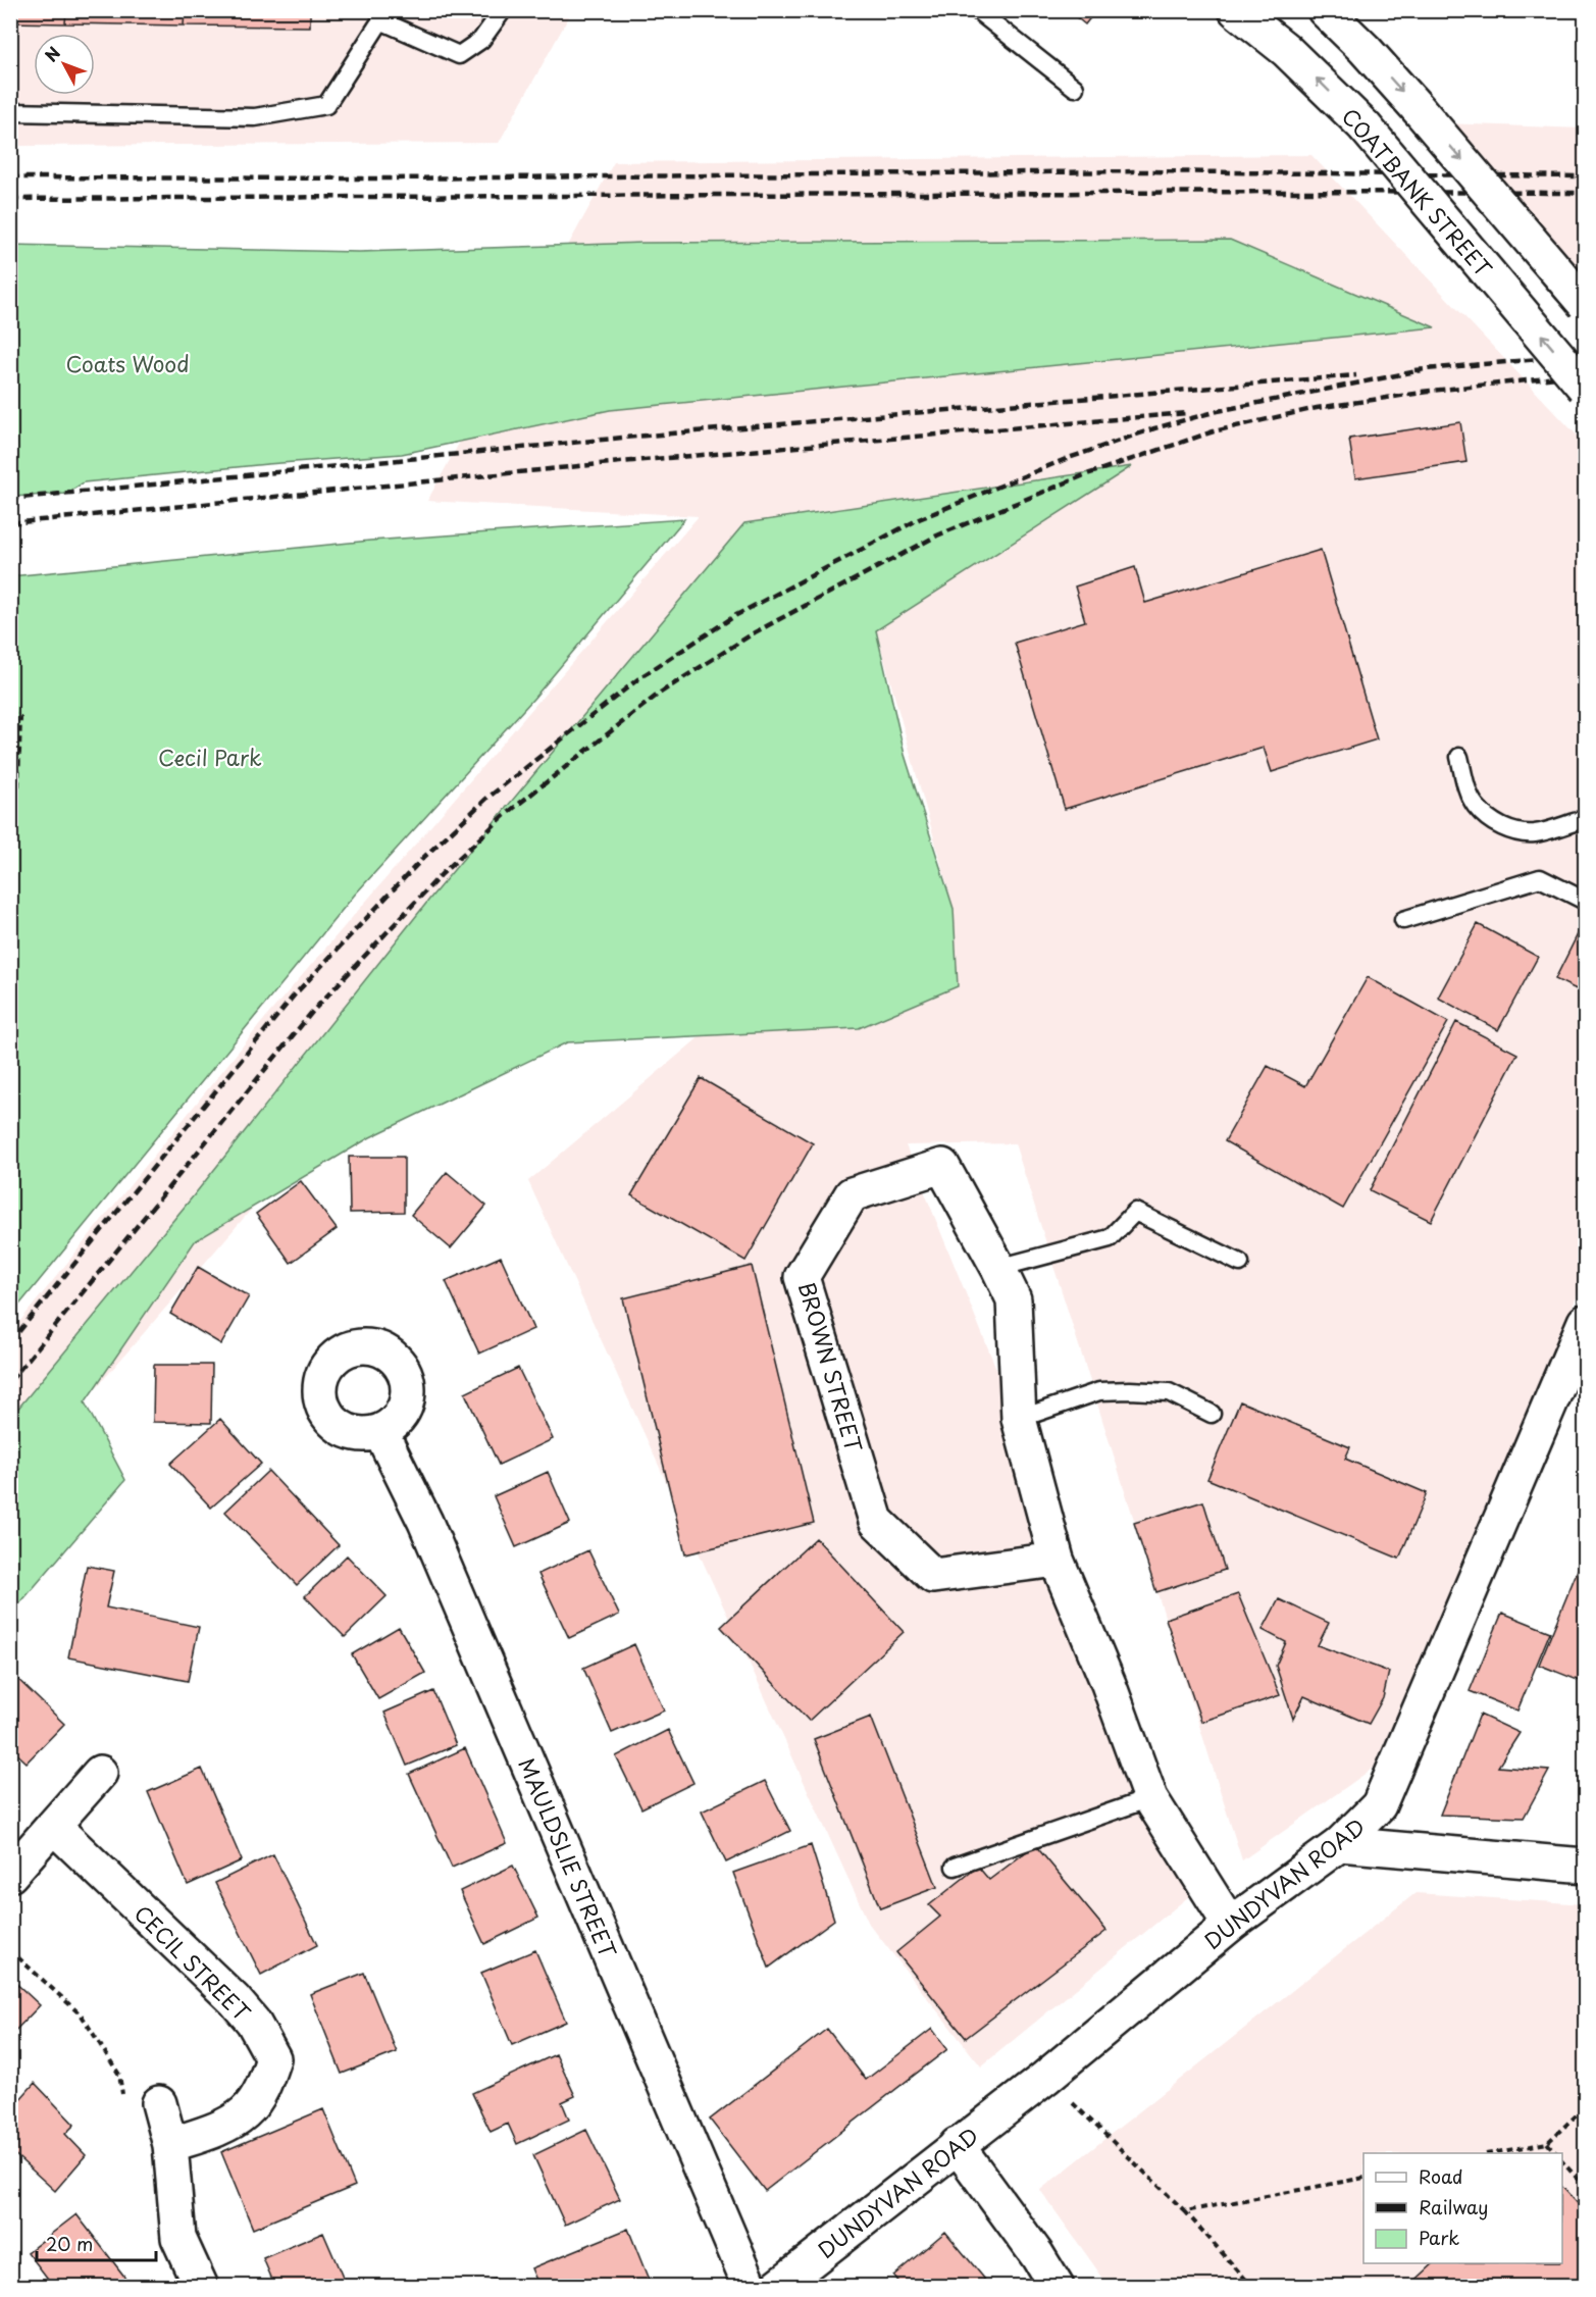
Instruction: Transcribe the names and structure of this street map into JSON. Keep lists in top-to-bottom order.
{
  "streets": {
    "street": [
      "COATBANK STREET",
      "BROWN STREET",
      "MAULDSLIE STREET",
      "DUNDYVAN ROAD",
      "CECIL STREET"
    ]
  },
  "crossings": [
    ["BROWN STREET", "DUNDYVAN ROAD"]
  ],
  "parks": ["Coats Wood", "Cecil Park"],
  "legend": ["Road", "Railway", "Park"],
  "scale_bar": "20 m",
  "north": "top left"
}
